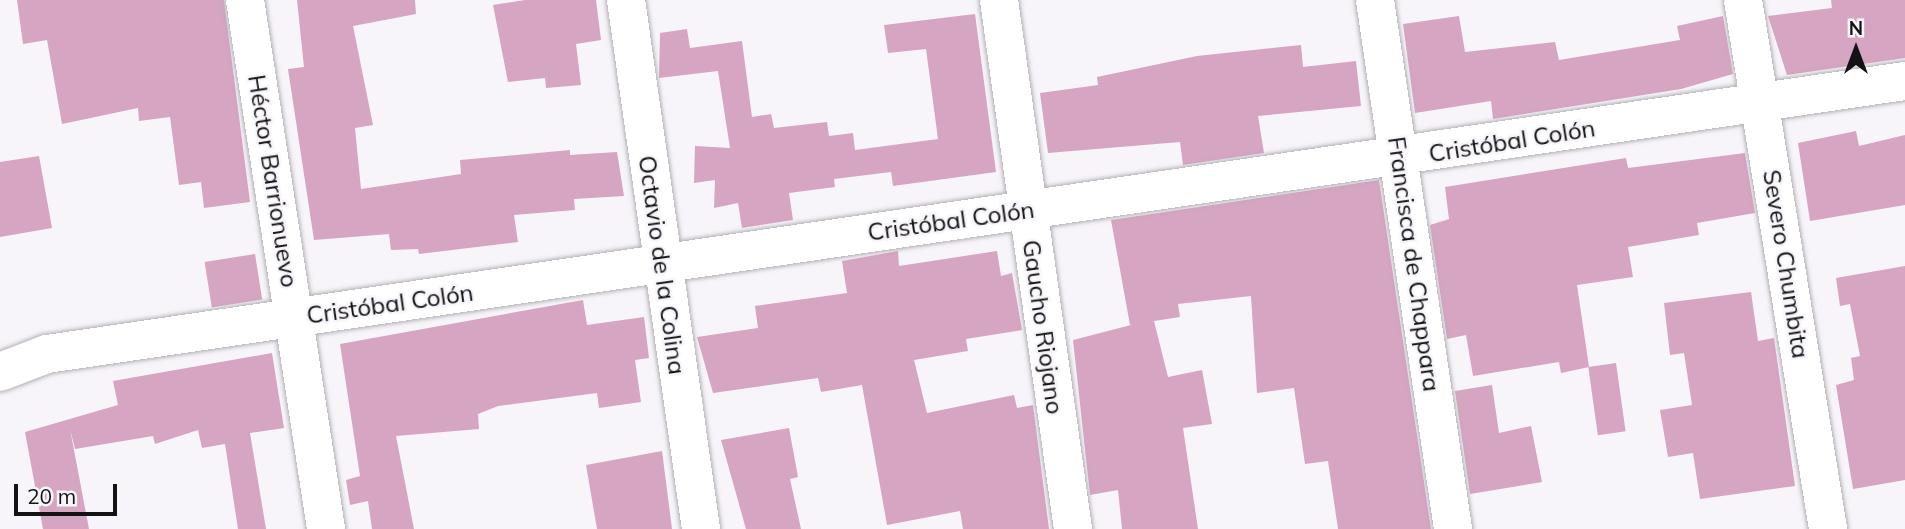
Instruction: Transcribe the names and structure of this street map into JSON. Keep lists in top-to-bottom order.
{
  "streets": {
    "street": [
      "Cristóbal Colón",
      "Héctor Barrionuevo",
      "Francisca de Chappara",
      "Severo Chumbita",
      "Octavio de la Colina",
      "Gaucho Riojano"
    ]
  },
  "crossings": [
    ["Cristóbal Colón", "Héctor Barrionuevo"],
    ["Cristóbal Colón", "Francisca de Chappara"],
    ["Cristóbal Colón", "Severo Chumbita"],
    ["Cristóbal Colón", "Octavio de la Colina"],
    ["Cristóbal Colón", "Gaucho Riojano"]
  ],
  "scale_bar": "20 m",
  "north": "top"
}
